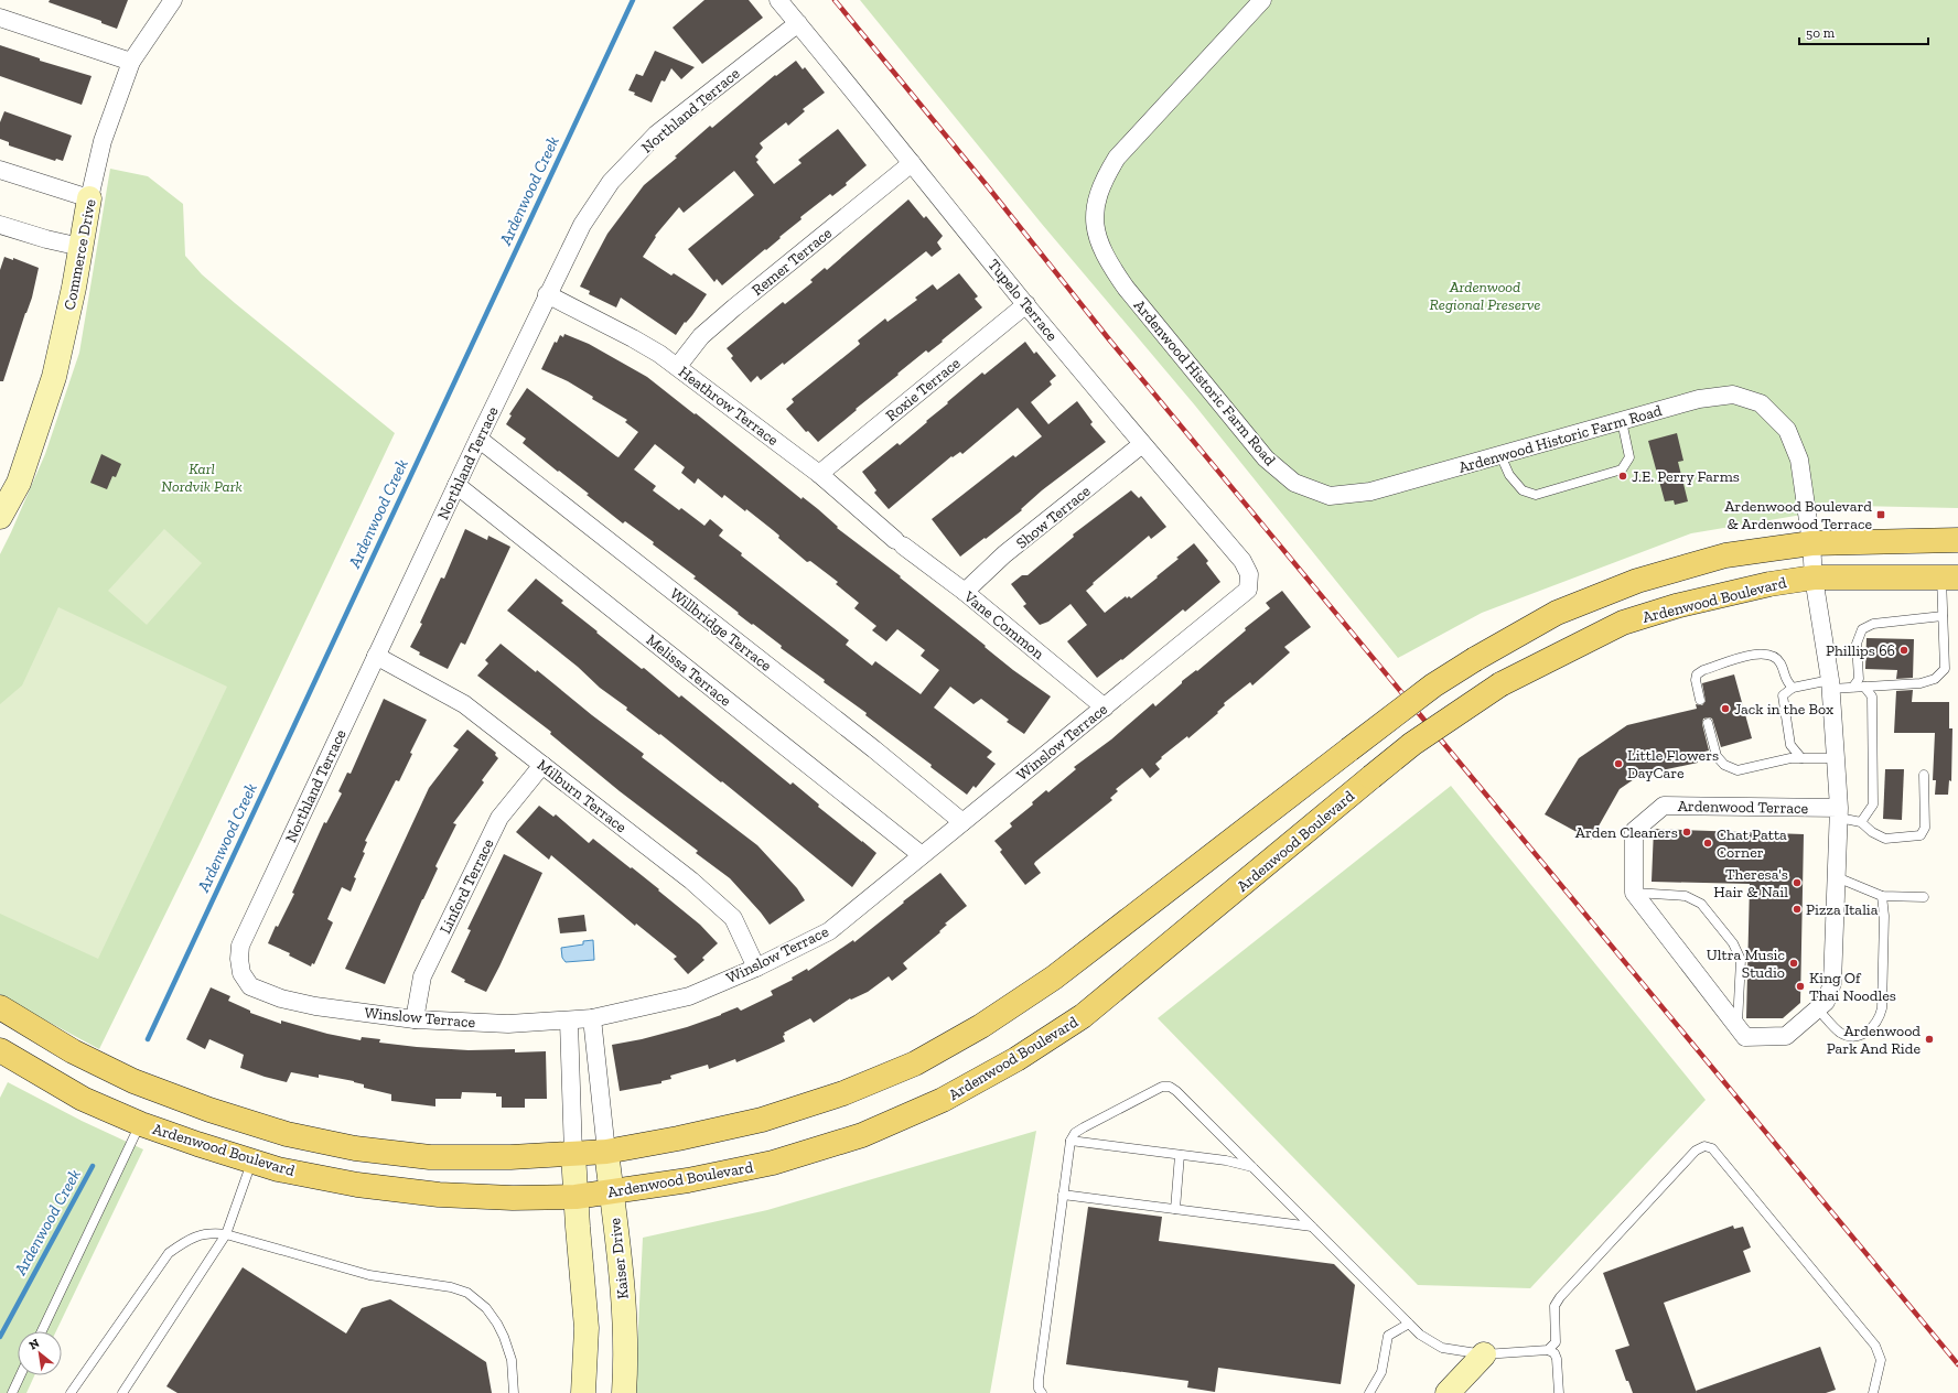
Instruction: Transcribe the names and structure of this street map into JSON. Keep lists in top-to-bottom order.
{
  "streets": {
    "main road": ["Ardenwood Boulevard"],
    "street": [
      "Northland Terrace",
      "Commerce Drive",
      "Remer Terrace",
      "Tupelo Terrace",
      "Ardenwood Historic Farm Road",
      "Roxie Terrace",
      "Heathrow Terrace",
      "Show Terrace",
      "Vane Common",
      "Willbridge Terrace",
      "Melissa Terrace",
      "Winslow Terrace",
      "Milburn Terrace",
      "Ardenwood Terrace",
      "Linford Terrace",
      "Kaiser Drive"
    ]
  },
  "crossings": [
    ["Northland Terrace", "Tupelo Terrace"],
    ["Northland Terrace", "Heathrow Terrace"],
    ["Northland Terrace", "Willbridge Terrace"],
    ["Northland Terrace", "Melissa Terrace"],
    ["Northland Terrace", "Winslow Terrace"],
    ["Northland Terrace", "Milburn Terrace"],
    ["Remer Terrace", "Tupelo Terrace"],
    ["Remer Terrace", "Heathrow Terrace"],
    ["Tupelo Terrace", "Roxie Terrace"],
    ["Tupelo Terrace", "Show Terrace"],
    ["Tupelo Terrace", "Winslow Terrace"],
    ["Roxie Terrace", "Heathrow Terrace"],
    ["Heathrow Terrace", "Vane Common"],
    ["Show Terrace", "Vane Common"],
    ["Ardenwood Boulevard", "Kaiser Drive"],
    ["Vane Common", "Winslow Terrace"],
    ["Willbridge Terrace", "Winslow Terrace"],
    ["Melissa Terrace", "Winslow Terrace"],
    ["Winslow Terrace", "Milburn Terrace"],
    ["Winslow Terrace", "Linford Terrace"],
    ["Winslow Terrace", "Kaiser Drive"],
    ["Milburn Terrace", "Linford Terrace"]
  ],
  "water": ["Ardenwood Creek"],
  "parks": ["Ardenwood Regional Preserve", "Karl Nordvik Park"],
  "places": {
    "other": [
      "J.E. Perry Farms",
      "Phillips 66",
      "Jack in the Box",
      "Little Flowers DayCare",
      "Arden Cleaners",
      "Chat Patta Corner",
      "Theresa's Hair & Nail",
      "Pizza Italia",
      "Ultra Music Studio",
      "King Of Thai Noodles",
      "Ardenwood Park And Ride"
    ],
    "transit": ["Ardenwood Boulevard & Ardenwood Terrace"]
  },
  "scale_bar": "50 m",
  "north": "top left"
}
